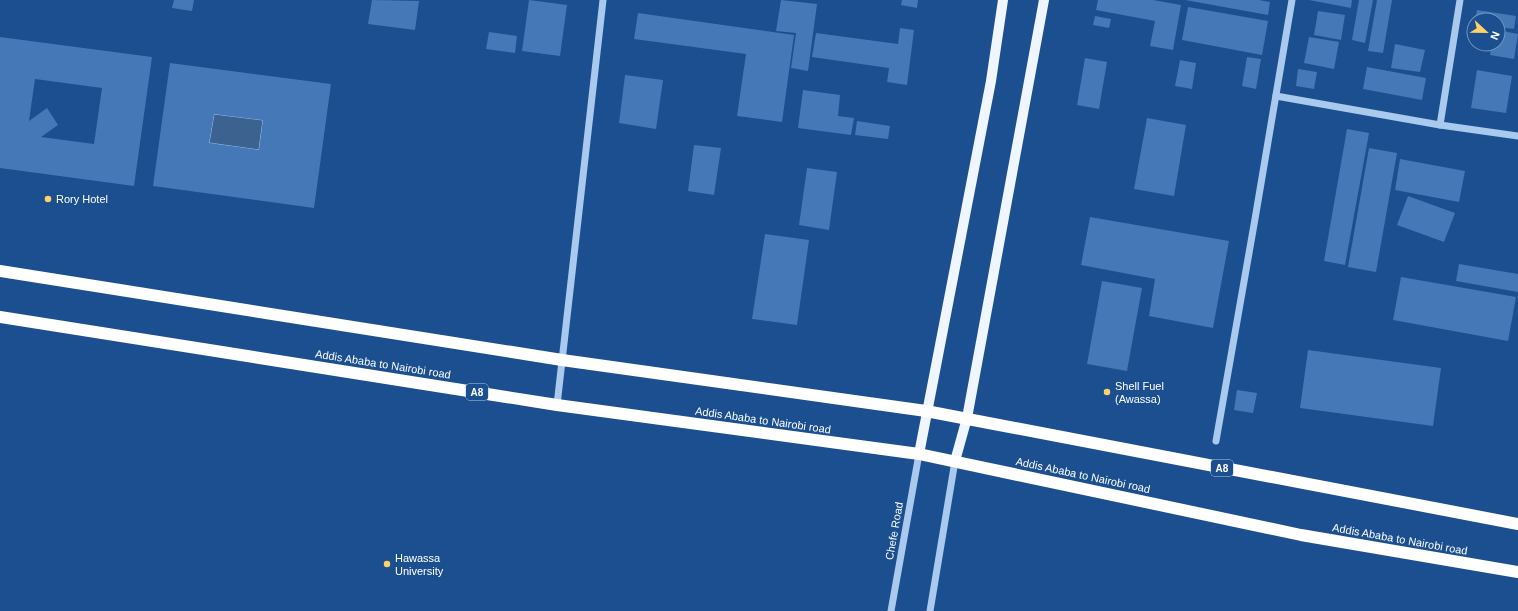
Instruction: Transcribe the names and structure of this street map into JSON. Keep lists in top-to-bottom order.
{
  "streets": {
    "highway": ["Addis Ababa to Nairobi road", "A8"],
    "street": ["Chefe Road"]
  },
  "crossings": [
    ["Addis Ababa to Nairobi road", "Chefe Road"]
  ],
  "places": ["Rory Hotel", "Shell Fuel (Awassa)", "Hawassa University"],
  "north": "right"
}
